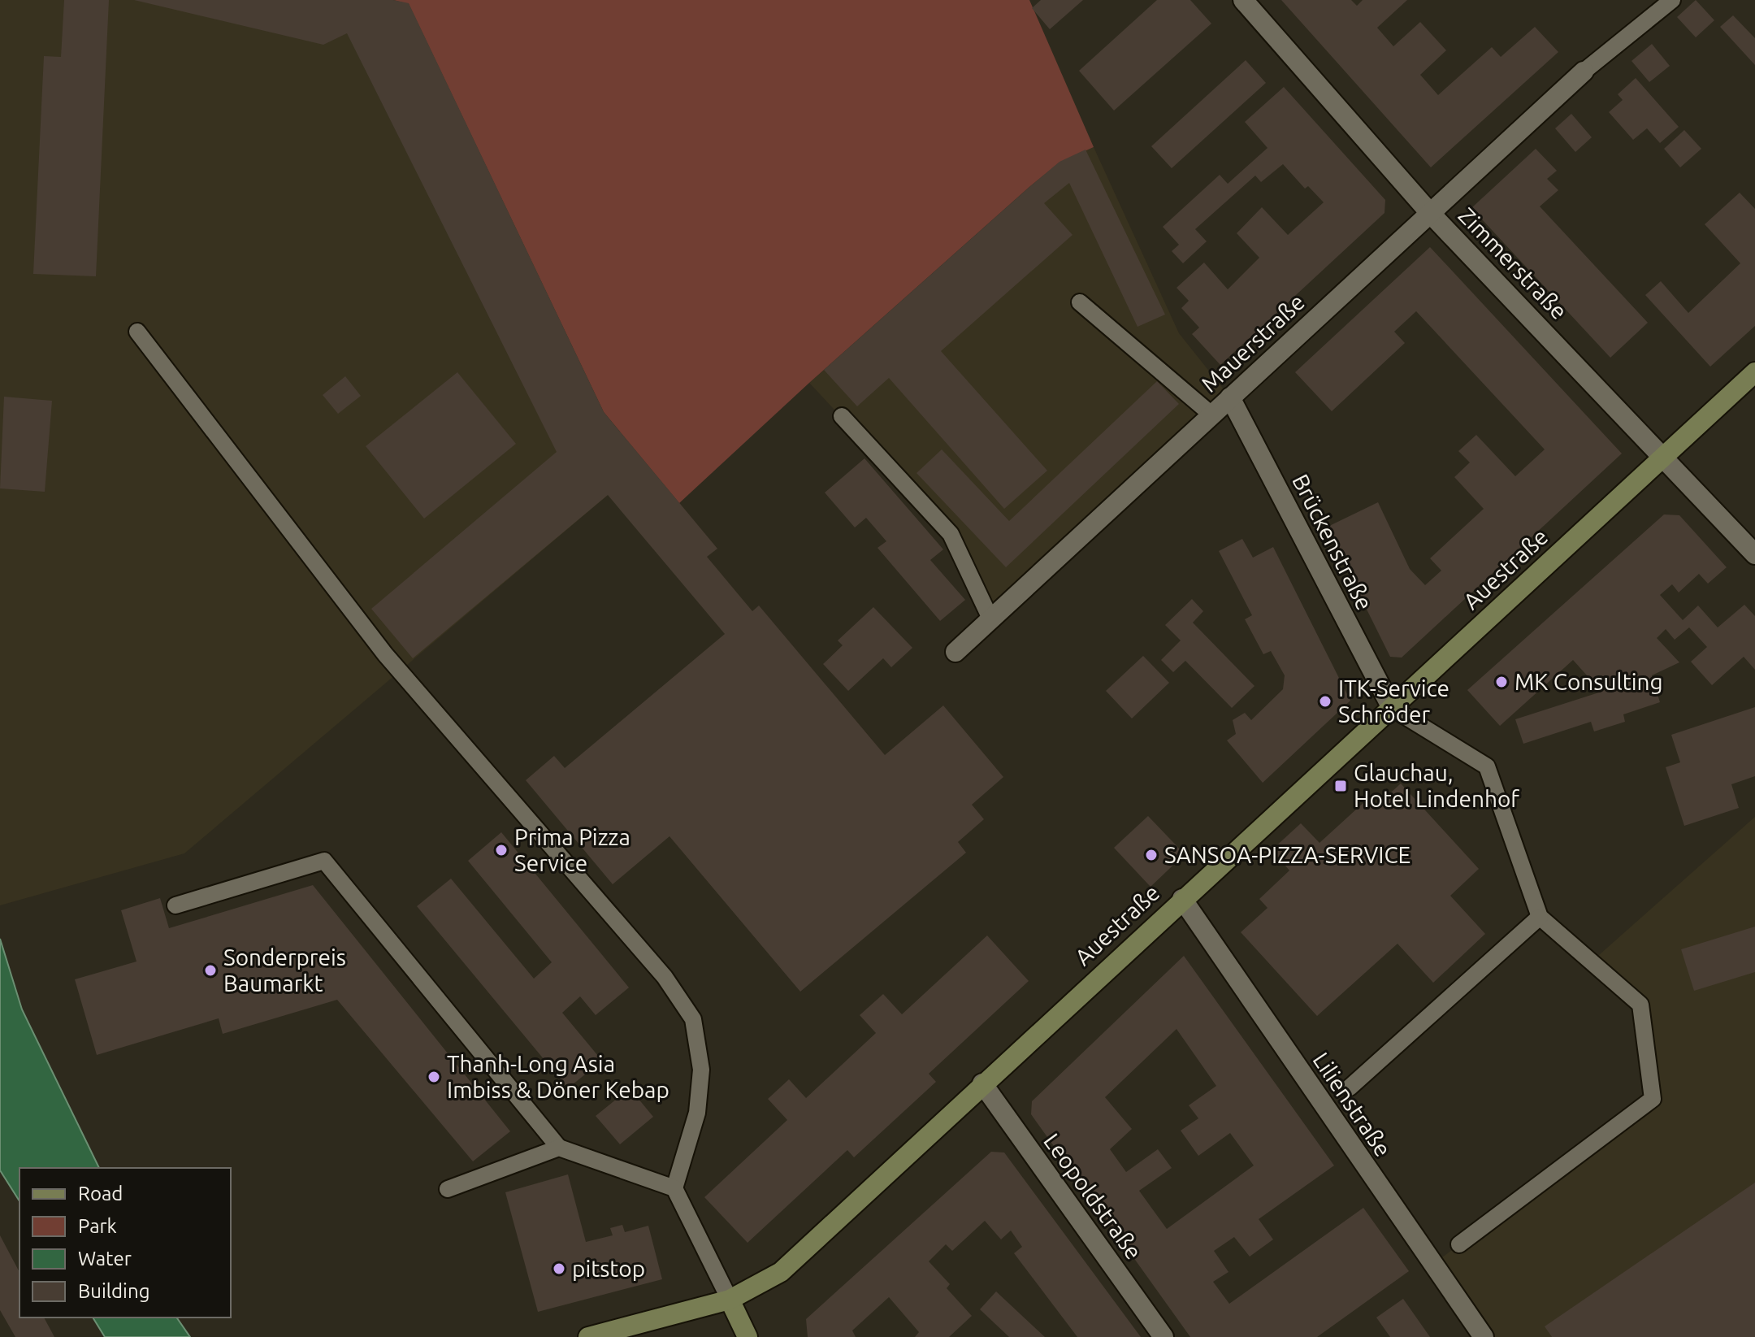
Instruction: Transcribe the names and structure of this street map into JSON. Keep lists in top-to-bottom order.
{
  "streets": {
    "street": [
      "Zimmerstraße",
      "Mauerstraße",
      "Brückenstraße",
      "Auestraße",
      "Lilienstraße",
      "Leopoldstraße"
    ]
  },
  "crossings": [
    ["Zimmerstraße", "Mauerstraße"],
    ["Zimmerstraße", "Auestraße"],
    ["Mauerstraße", "Brückenstraße"],
    ["Brückenstraße", "Auestraße"],
    ["Auestraße", "Lilienstraße"],
    ["Auestraße", "Leopoldstraße"]
  ],
  "places": {
    "other": [
      "MK Consulting",
      "ITK-Service Schröder",
      "Prima Pizza Service",
      "SANSOA-PIZZA-SERVICE",
      "Sonderpreis Baumarkt",
      "Thanh-Long Asia Imbiss & Döner Kebap",
      "pitstop"
    ],
    "transit": ["Glauchau, Hotel Lindenhof"]
  },
  "legend": [
    "Road",
    "Park",
    "Water",
    "Building"
  ]
}
